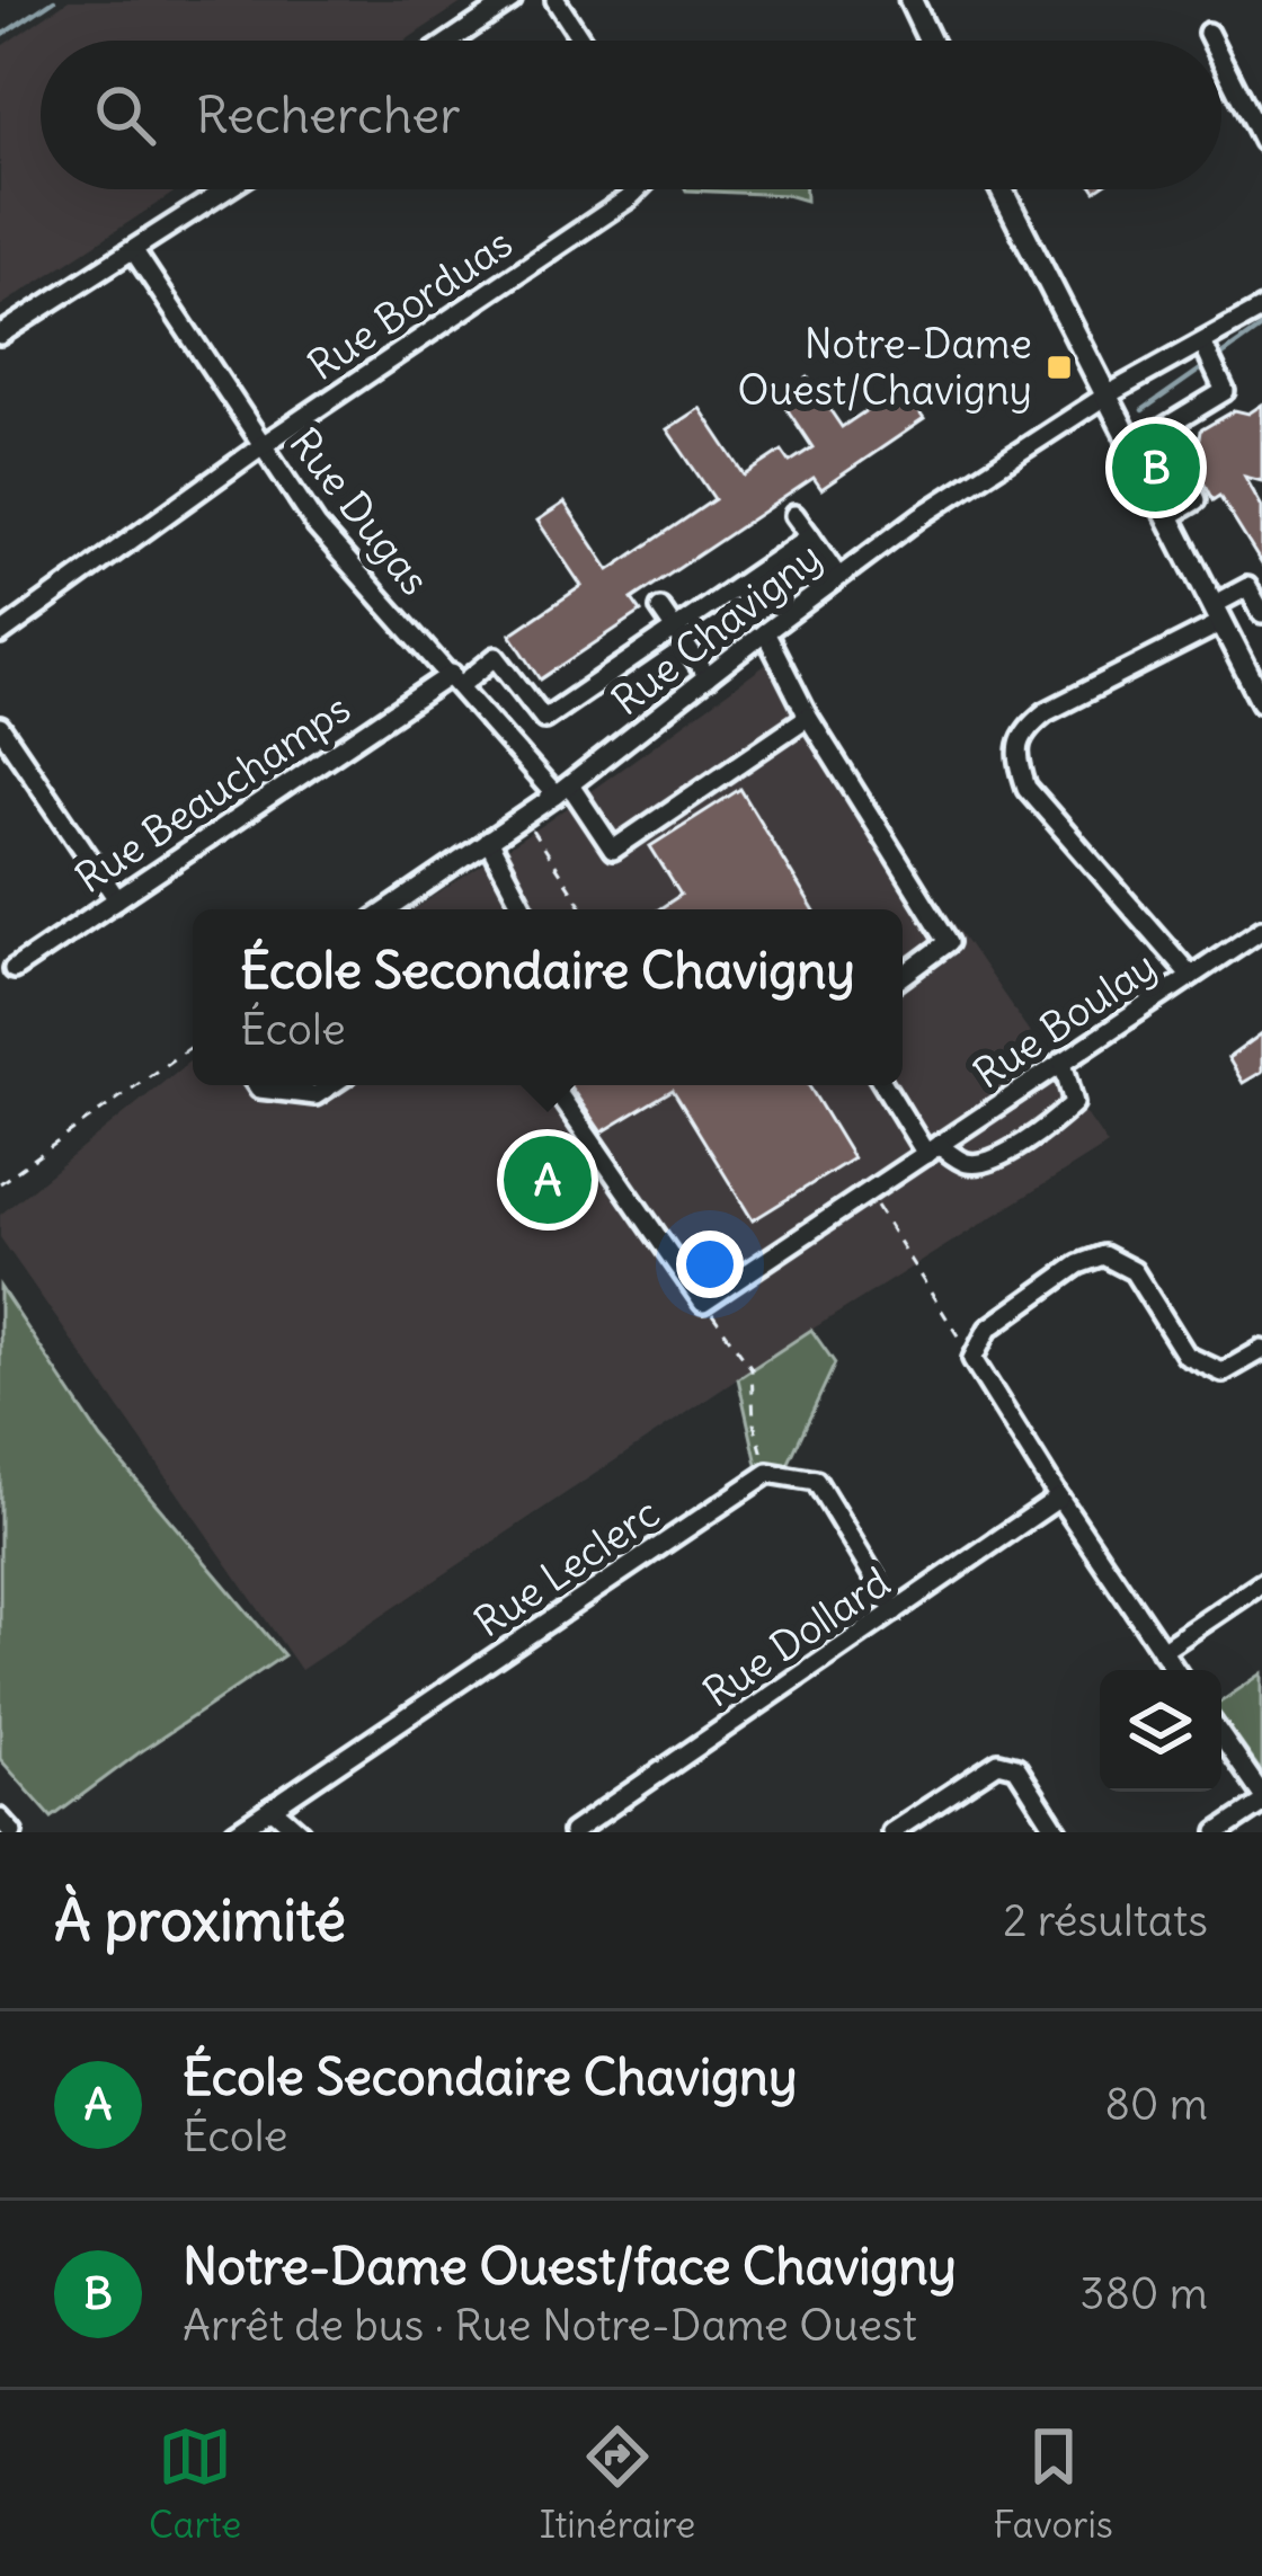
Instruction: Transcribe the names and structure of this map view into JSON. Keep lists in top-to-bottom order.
{
  "streets": {
    "street": [
      "Rue Borduas",
      "Rue Dugas",
      "Rue Chavigny",
      "Rue Beauchamps",
      "Rue Boulay",
      "Rue Leclerc",
      "Rue Dollard"
    ]
  },
  "crossings": [
    ["Rue Borduas", "Rue Dugas"],
    ["Rue Dugas", "Rue Chavigny"],
    ["Rue Dugas", "Rue Beauchamps"]
  ],
  "places": {
    "transit": ["Notre-Dame Ouest/Chavigny"]
  },
  "page": {
    "search": "Rechercher",
    "pins": ["B", "A"],
    "popup": ["École Secondaire Chavigny", "École"],
    "heading": ["À proximité", "2 résultats"],
    "list": [
      {
        "mark": "A",
        "name": "École Secondaire Chavigny",
        "note": "École",
        "value": "80 m"
      },
      {
        "mark": "B",
        "name": "Notre-Dame Ouest/face Chavigny",
        "note": "Arrêt de bus · Rue Notre-Dame Ouest",
        "value": "380 m"
      }
    ],
    "nav": ["Carte", "Itinéraire", "Favoris"]
  }
}
